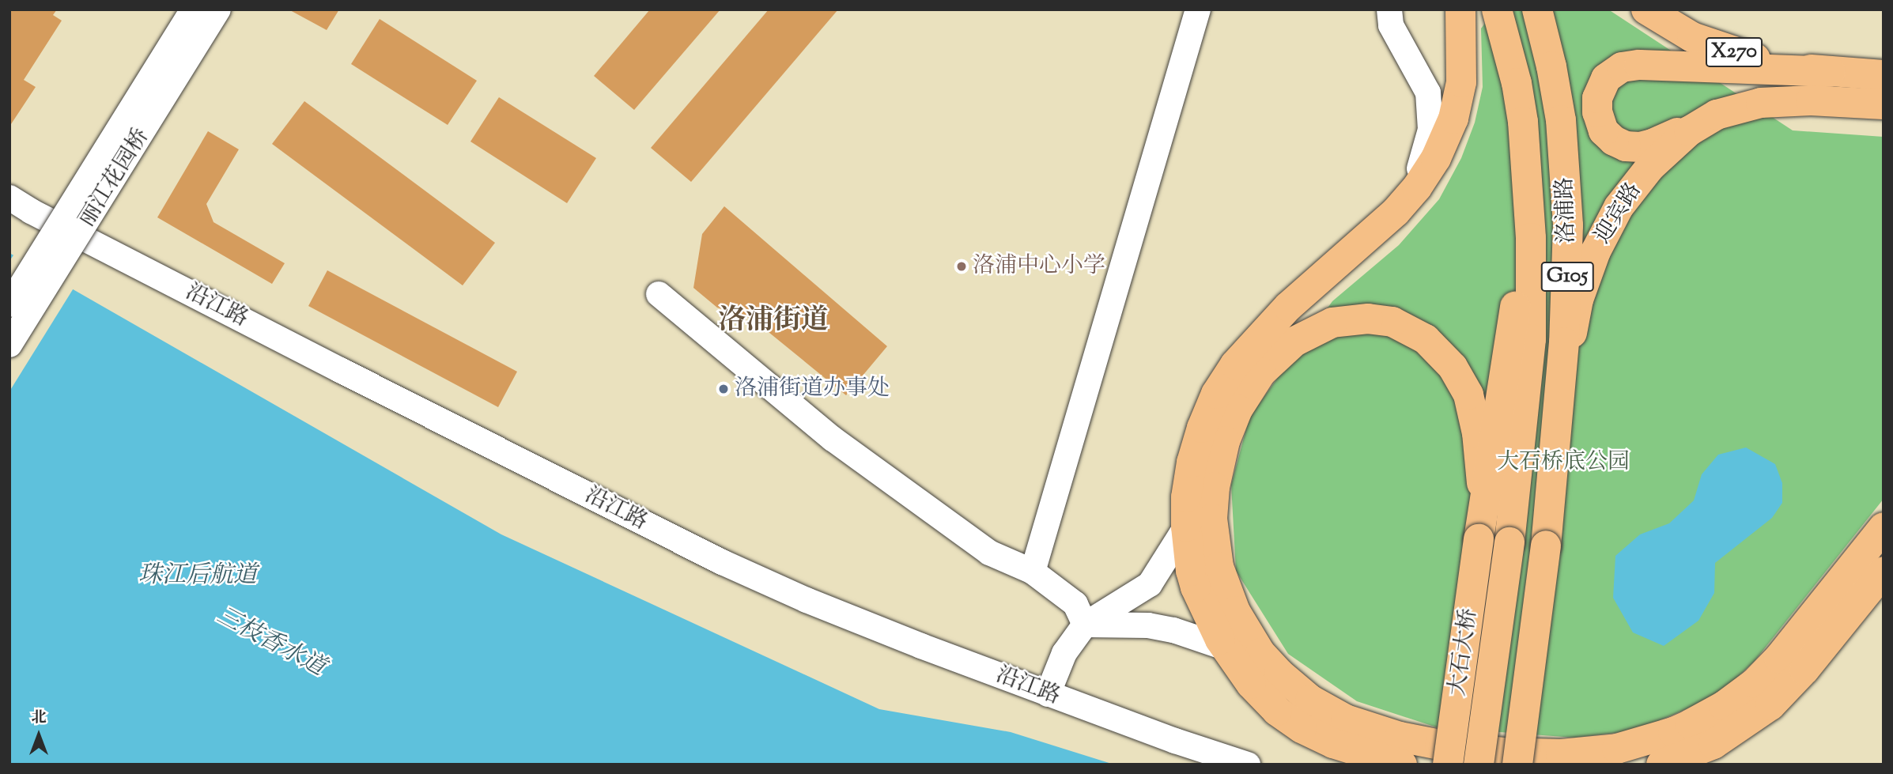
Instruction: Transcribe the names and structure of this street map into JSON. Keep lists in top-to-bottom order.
{
  "streets": {
    "main road": [
      "X270",
      "洛浦路",
      "迎宾路",
      "G105",
      "大石大桥"
    ],
    "street": ["丽江花园桥", "沿江路"]
  },
  "crossings": [
    ["洛浦路", "迎宾路"],
    ["洛浦路", "G105"],
    ["洛浦路", "大石大桥"],
    ["迎宾路", "G105"]
  ],
  "districts": ["洛浦街道"],
  "water": ["珠江后航道", "三枝香水道"],
  "parks": ["大石桥底公园"],
  "places": ["洛浦中心小学", "洛浦街道办事处"],
  "north": "top"
}
